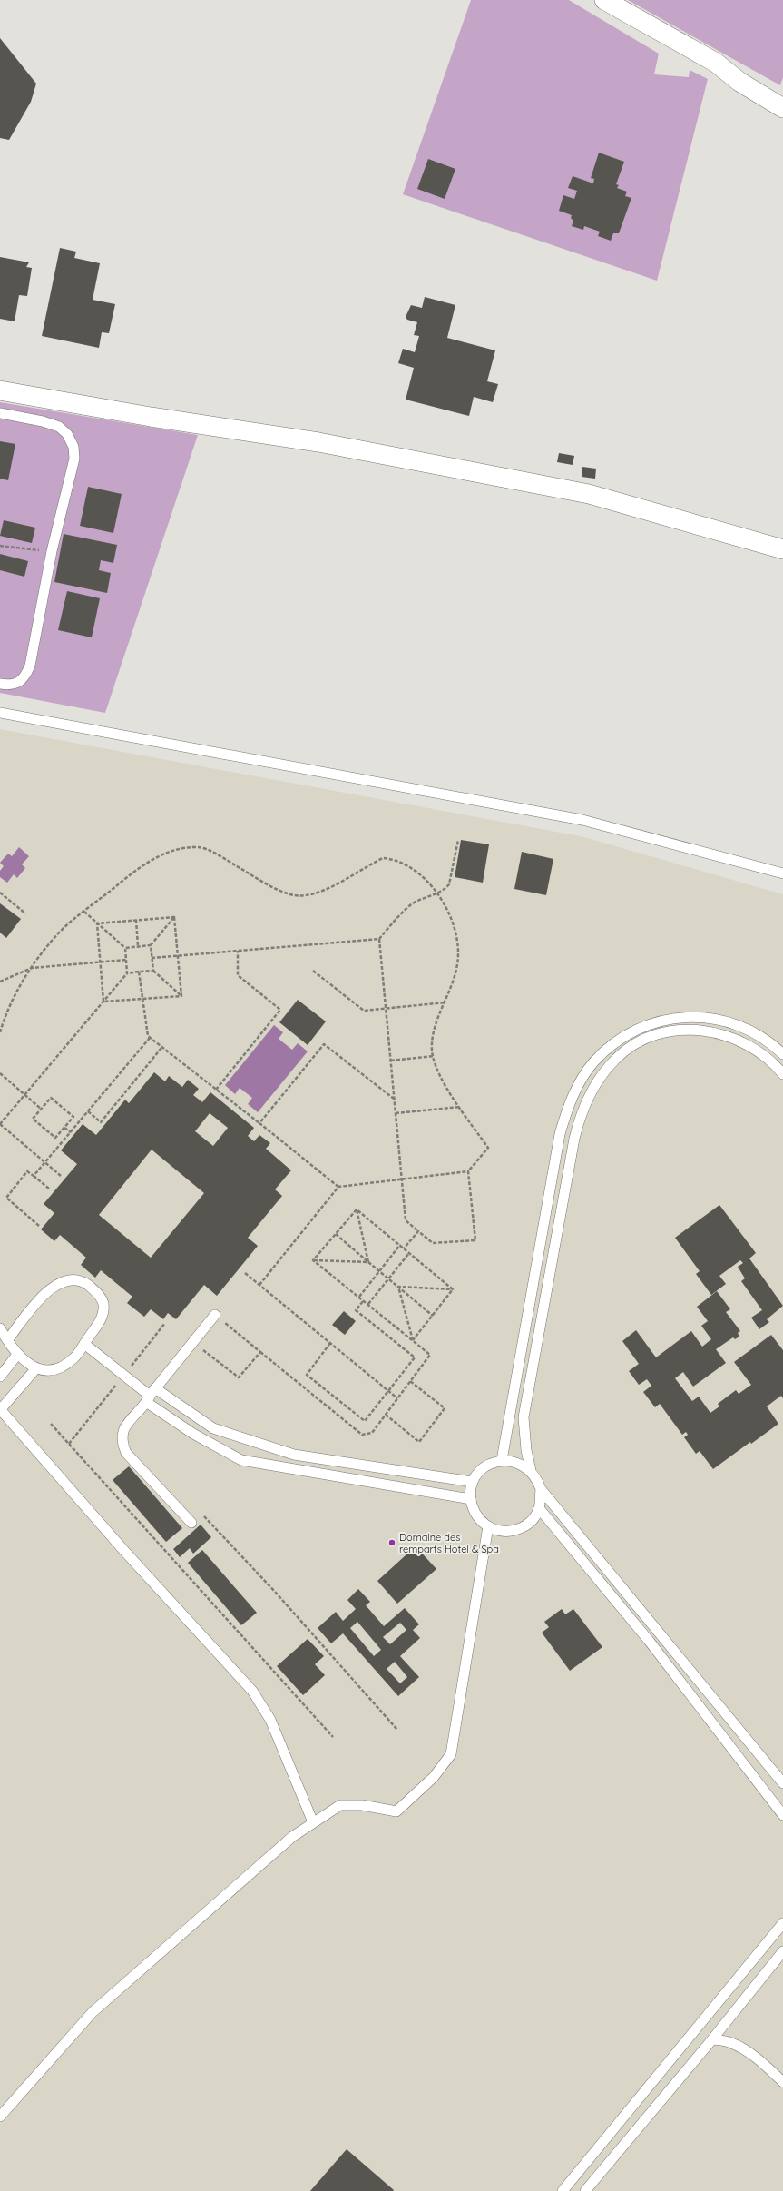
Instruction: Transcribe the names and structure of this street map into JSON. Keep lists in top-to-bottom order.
{
  "places": ["Domaine des remparts Hotel & Spa"]
}
